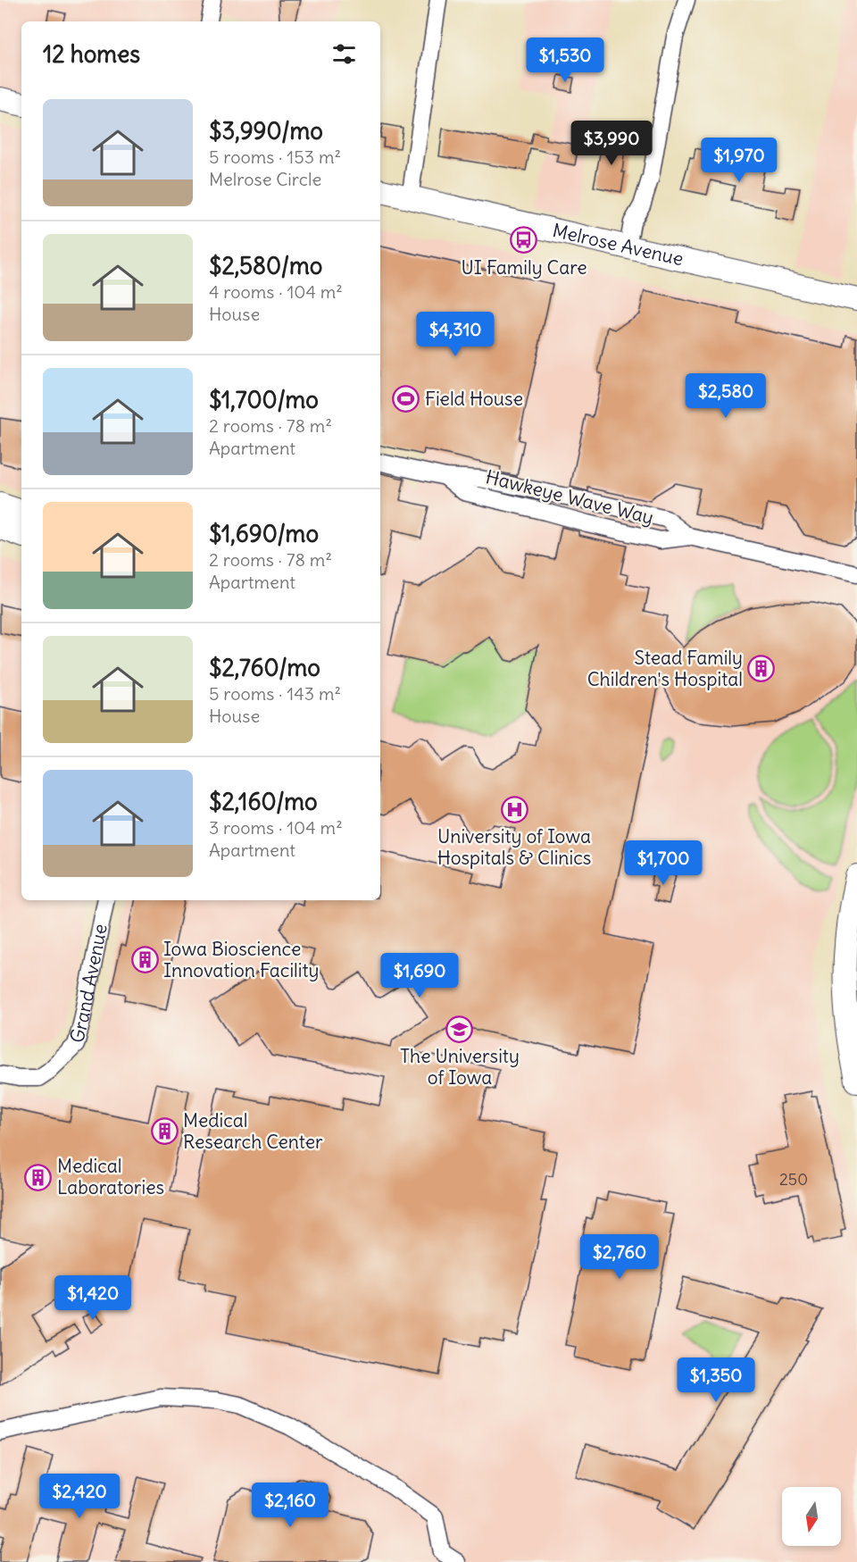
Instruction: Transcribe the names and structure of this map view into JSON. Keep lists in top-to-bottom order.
{
  "streets": {
    "main road": ["Melrose Avenue"],
    "street": ["Hawkeye Wave Way", "Grand Avenue"]
  },
  "places": {
    "bus stop": ["UI Family Care"],
    "sports": ["Field House"],
    "building": [
      "Stead Family Children's Hospital",
      "Iowa Bioscience Innovation Facility",
      "Medical Research Center",
      "Medical Laboratories"
    ],
    "hospital": ["University of Iowa Hospitals & Clinics"],
    "school or university": ["The University of Iowa"]
  },
  "house_numbers": ["250"],
  "north": "bottom",
  "page": {
    "heading": "12 homes",
    "price": [
      "$1,530",
      "$3,990",
      "$1,970",
      "$4,310",
      "$2,580",
      "$1,700",
      "$1,690",
      "$2,760",
      "$1,420",
      "$1,350",
      "$2,420",
      "$2,160"
    ],
    "list": [
      {
        "name": "$3,990/mo",
        "note": "5 rooms · 153 m² · Melrose Circle"
      },
      {
        "name": "$2,580/mo",
        "note": "4 rooms · 104 m² · House"
      },
      {
        "name": "$1,700/mo",
        "note": "2 rooms · 78 m² · Apartment"
      },
      {
        "name": "$1,690/mo",
        "note": "2 rooms · 78 m² · Apartment"
      },
      {
        "name": "$2,760/mo",
        "note": "5 rooms · 143 m² · House"
      },
      {
        "name": "$2,160/mo",
        "note": "3 rooms · 104 m² · Apartment"
      }
    ]
  }
}
